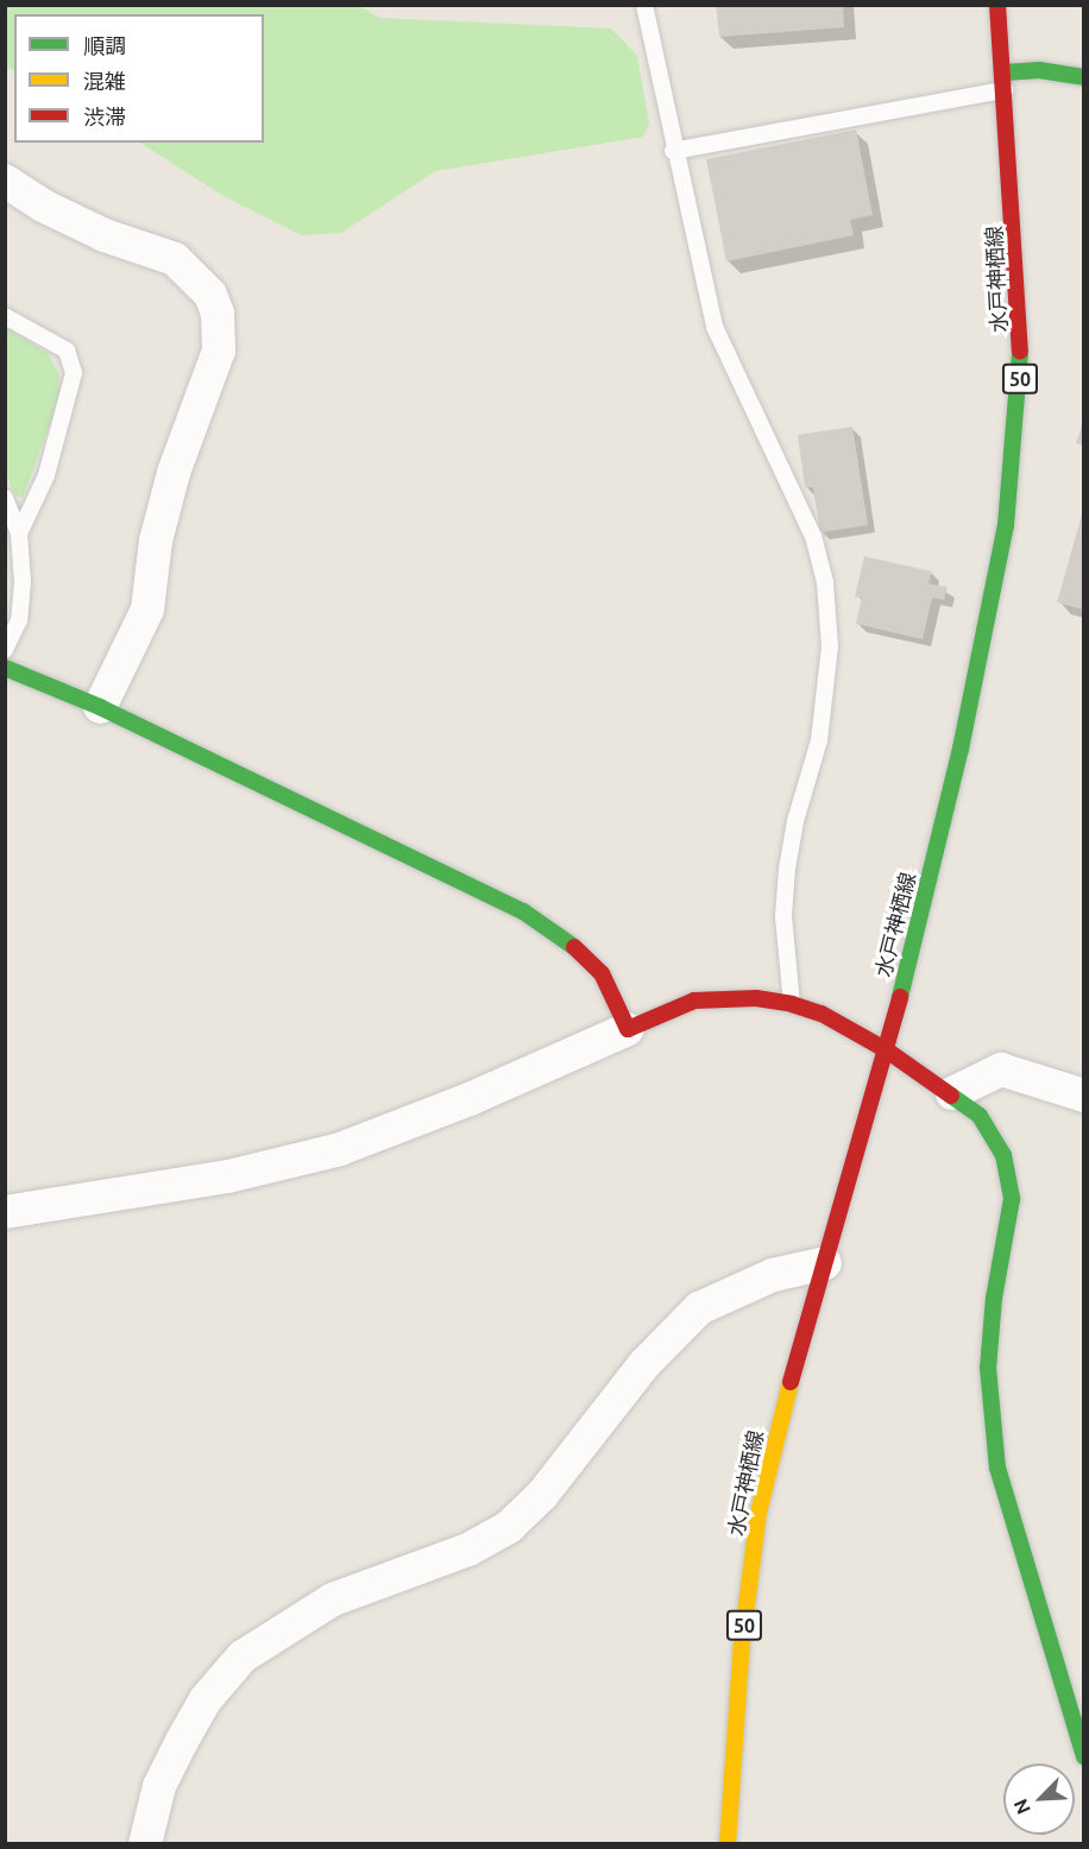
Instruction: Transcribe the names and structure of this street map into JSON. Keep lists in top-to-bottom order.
{
  "streets": {
    "street": ["水戸神栖線", "50"]
  },
  "legend": ["順調", "混雑", "渋滞"],
  "north": "bottom left"
}
